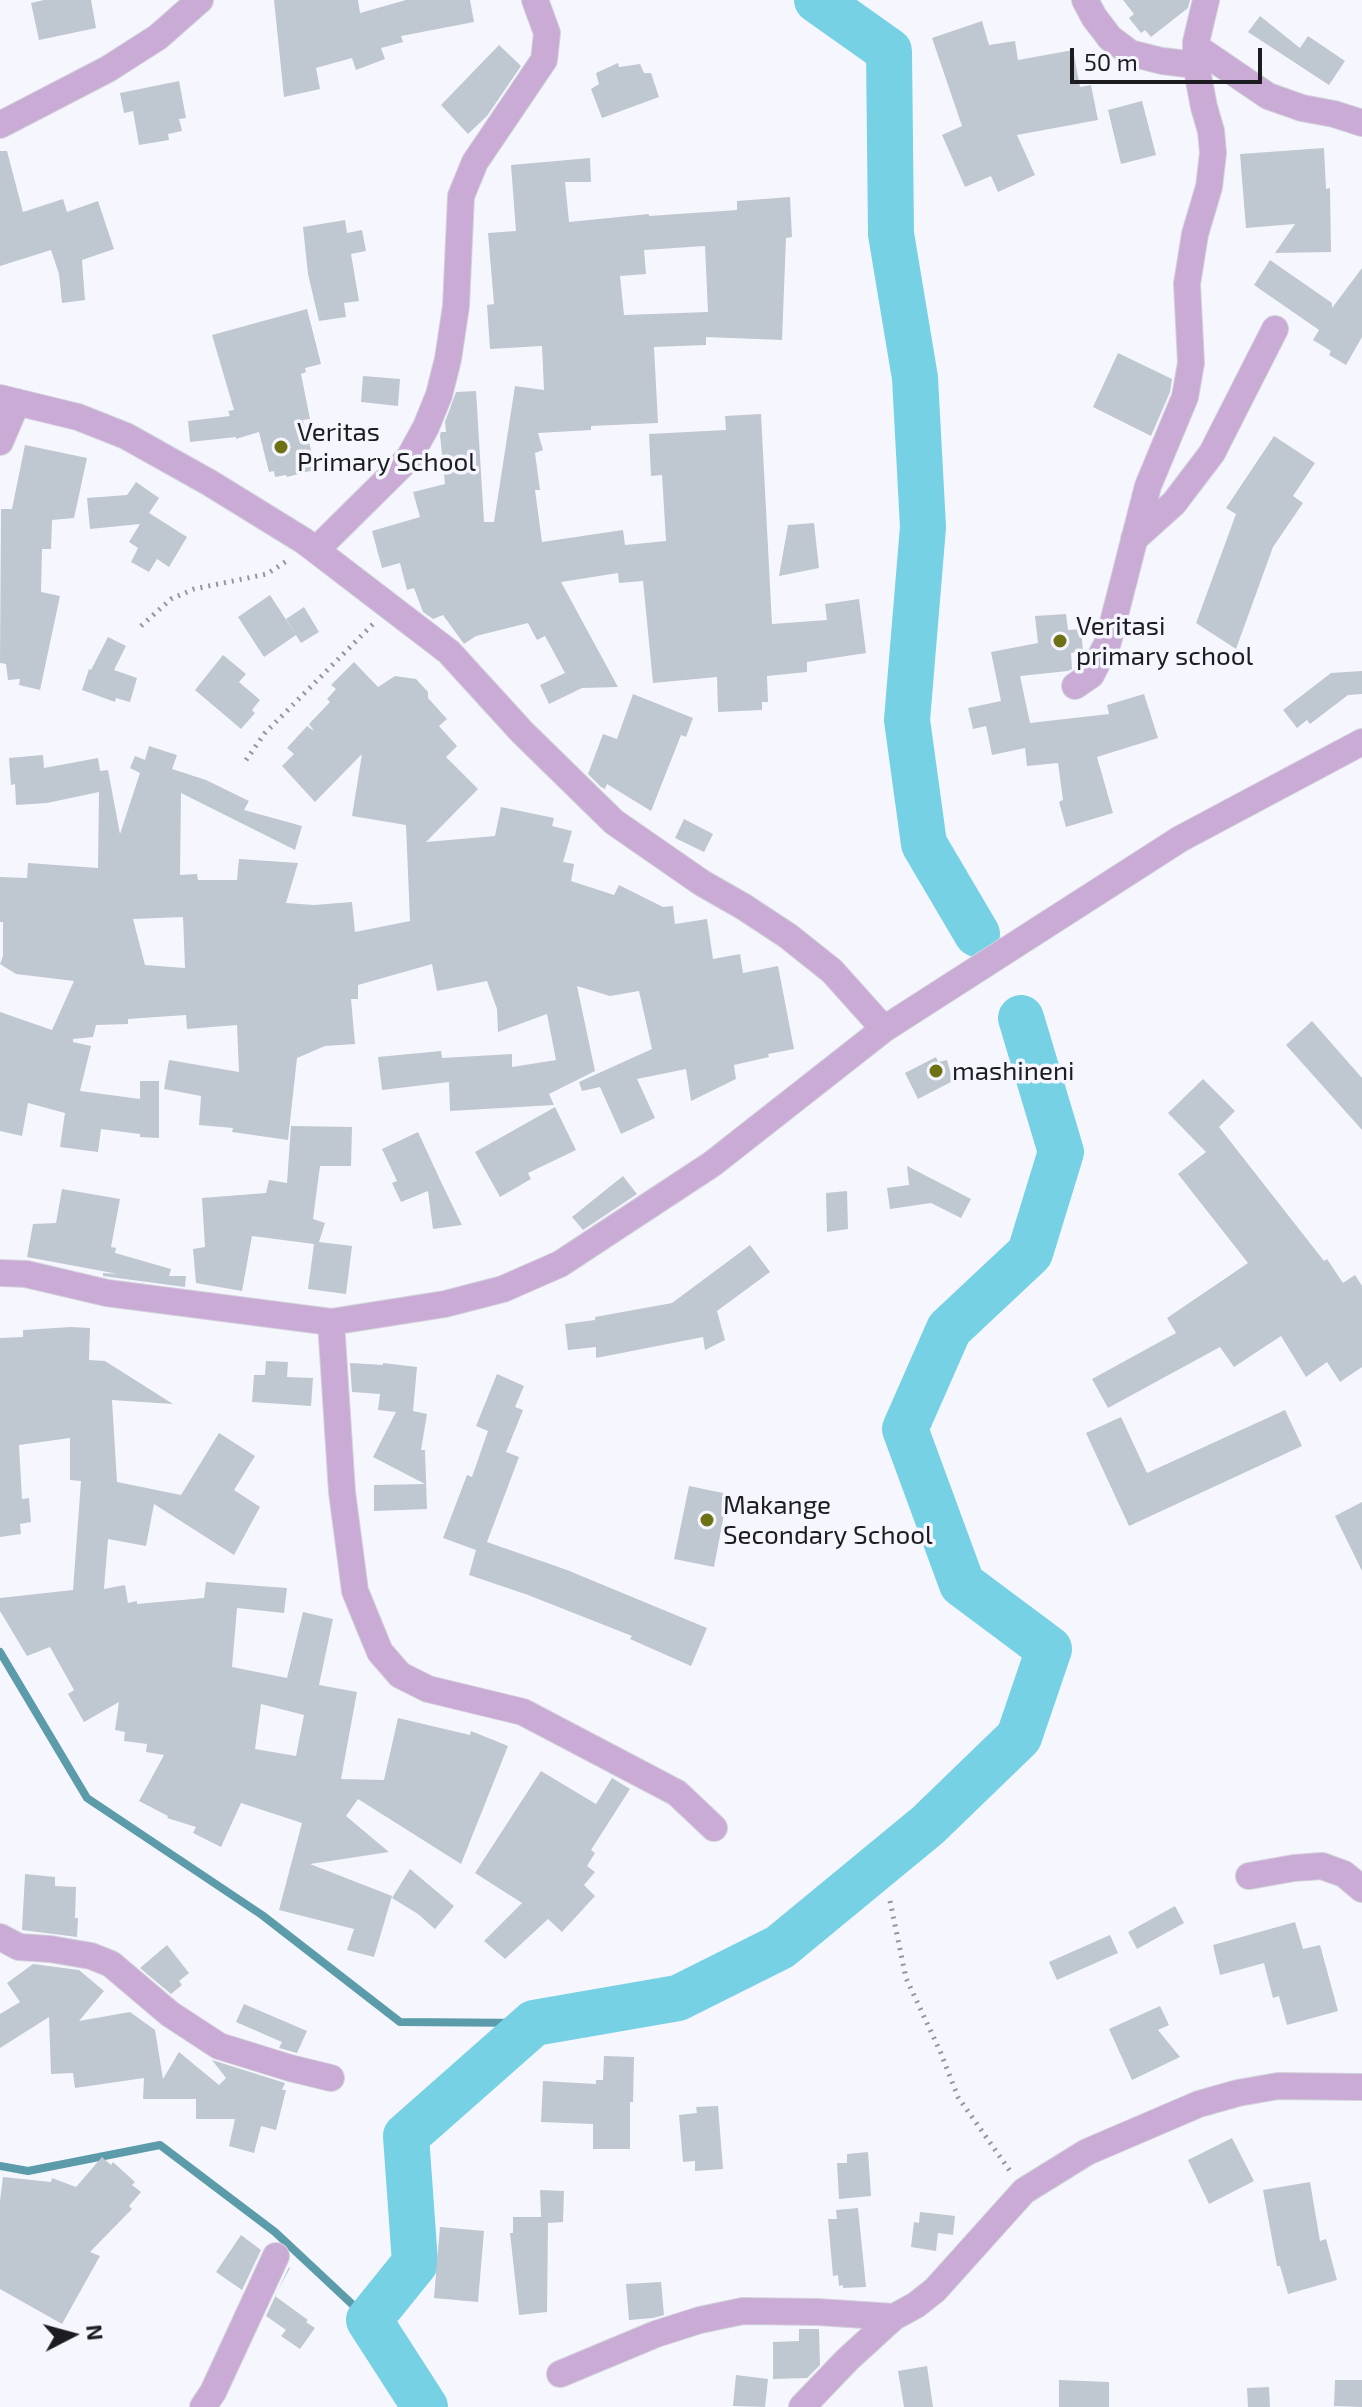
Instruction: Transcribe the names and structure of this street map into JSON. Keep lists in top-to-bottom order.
{
  "places": [
    "Veritas Primary School",
    "Veritasi primary school",
    "mashineni",
    "Makange Secondary School"
  ],
  "scale_bar": "50 m",
  "north": "right"
}
